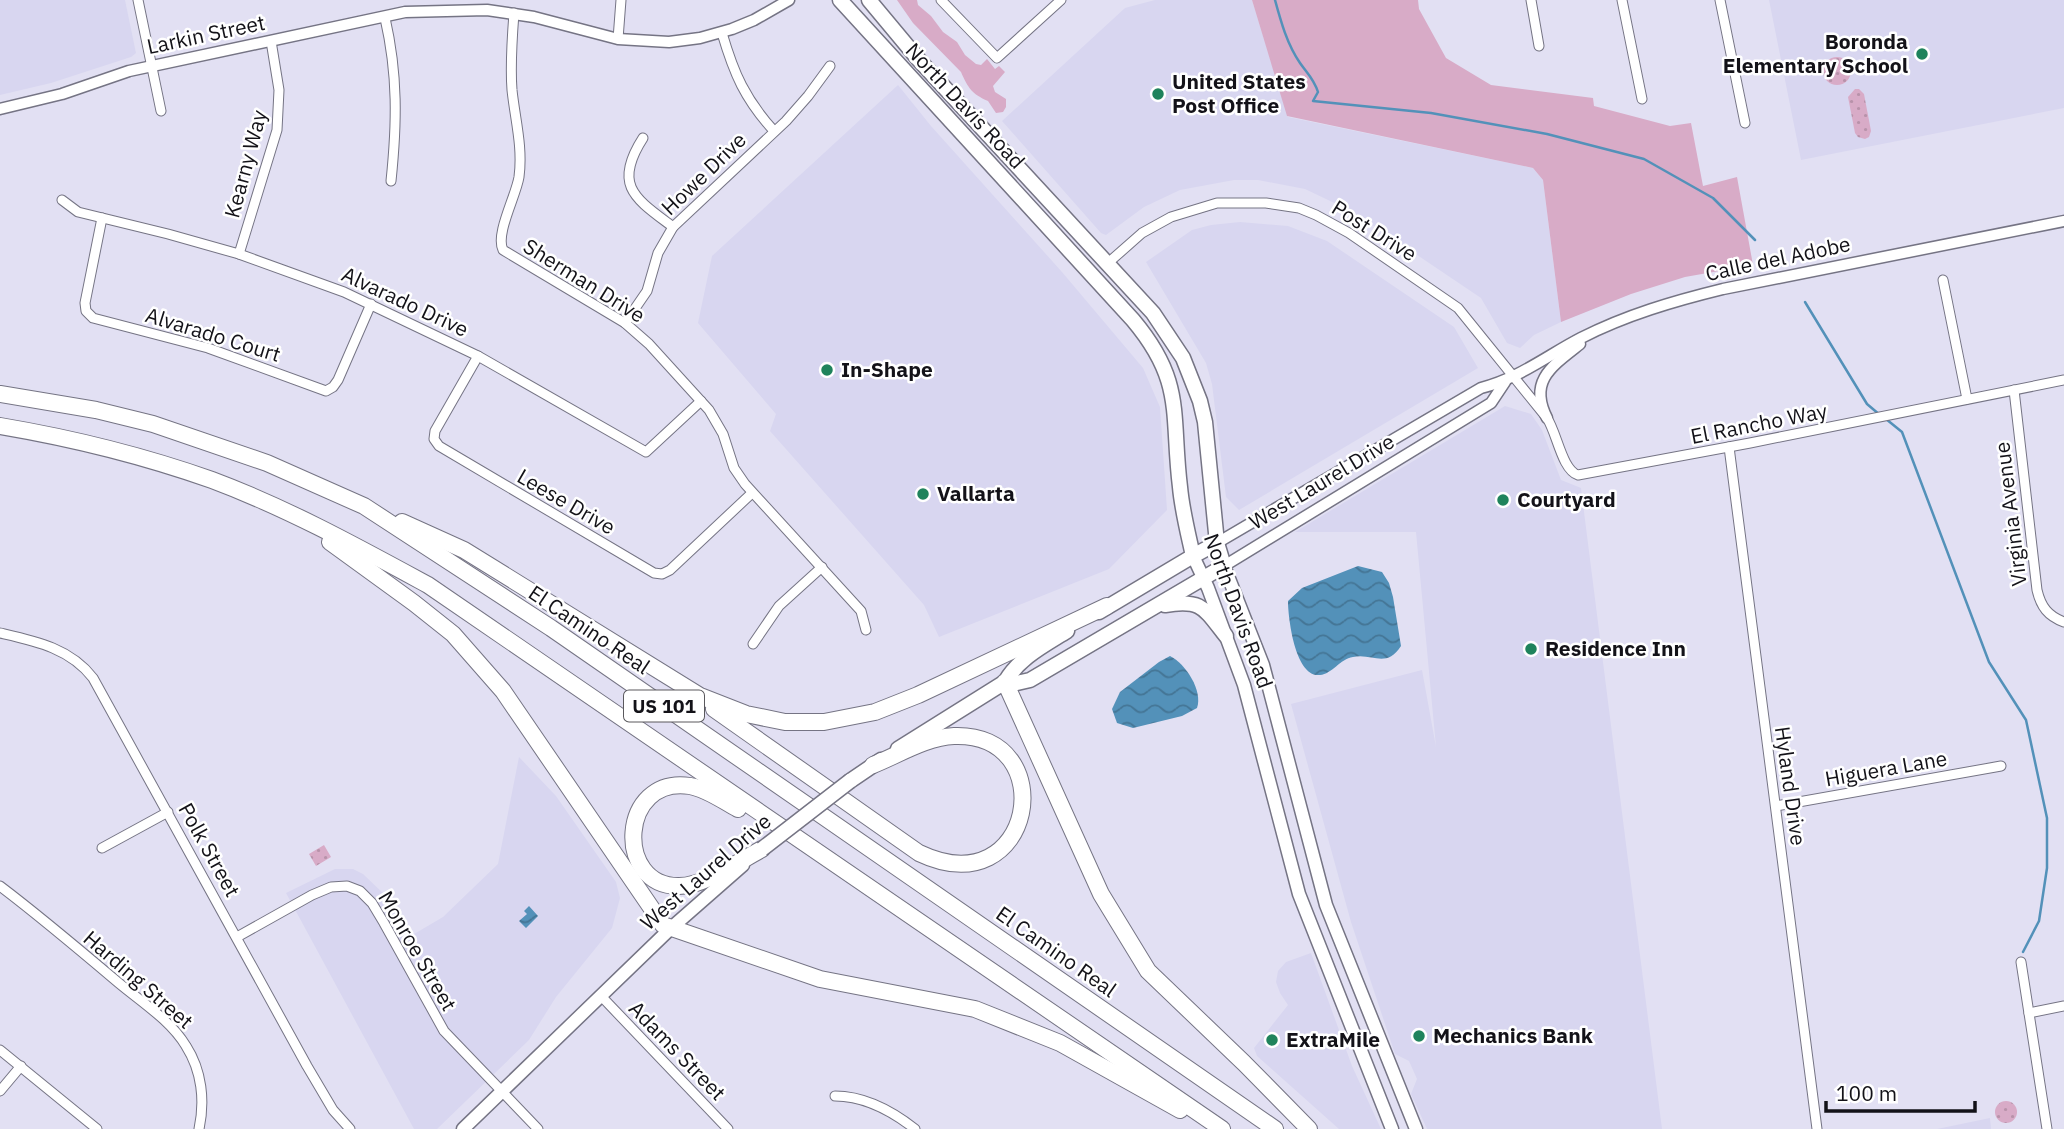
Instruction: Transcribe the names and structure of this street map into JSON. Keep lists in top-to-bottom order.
{
  "streets": {
    "highway": ["El Camino Real", "US 101"],
    "main road": ["North Davis Road", "West Laurel Drive"],
    "street": [
      "Larkin Street",
      "Kearny Way",
      "Howe Drive",
      "Post Drive",
      "Calle del Adobe",
      "Sherman Drive",
      "Alvarado Drive",
      "Alvarado Court",
      "El Rancho Way",
      "Leese Drive",
      "Virginia Avenue",
      "Higuera Lane",
      "Hyland Drive",
      "Polk Street",
      "Monroe Street",
      "Harding Street",
      "Adams Street"
    ]
  },
  "crossings": [
    ["Larkin Street", "Kearny Way"],
    ["Larkin Street", "Sherman Drive"],
    ["North Davis Road", "Post Drive"],
    ["North Davis Road", "West Laurel Drive"],
    ["Kearny Way", "Alvarado Drive"],
    ["Howe Drive", "Sherman Drive"],
    ["Post Drive", "Calle del Adobe"],
    ["Post Drive", "El Rancho Way"],
    ["Post Drive", "West Laurel Drive"],
    ["Calle del Adobe", "El Rancho Way"],
    ["Calle del Adobe", "West Laurel Drive"],
    ["Sherman Drive", "Alvarado Drive"],
    ["Sherman Drive", "Leese Drive"],
    ["Alvarado Drive", "Alvarado Court"],
    ["Alvarado Drive", "Leese Drive"],
    ["El Rancho Way", "West Laurel Drive"],
    ["El Rancho Way", "Virginia Avenue"],
    ["El Rancho Way", "Hyland Drive"],
    ["West Laurel Drive", "Monroe Street"],
    ["West Laurel Drive", "Adams Street"],
    ["Higuera Lane", "Hyland Drive"],
    ["Polk Street", "Monroe Street"]
  ],
  "places": [
    "Boronda Elementary School",
    "United States Post Office",
    "In-Shape",
    "Vallarta",
    "Courtyard",
    "Residence Inn",
    "Mechanics Bank",
    "ExtraMile"
  ],
  "scale_bar": "100 m"
}
